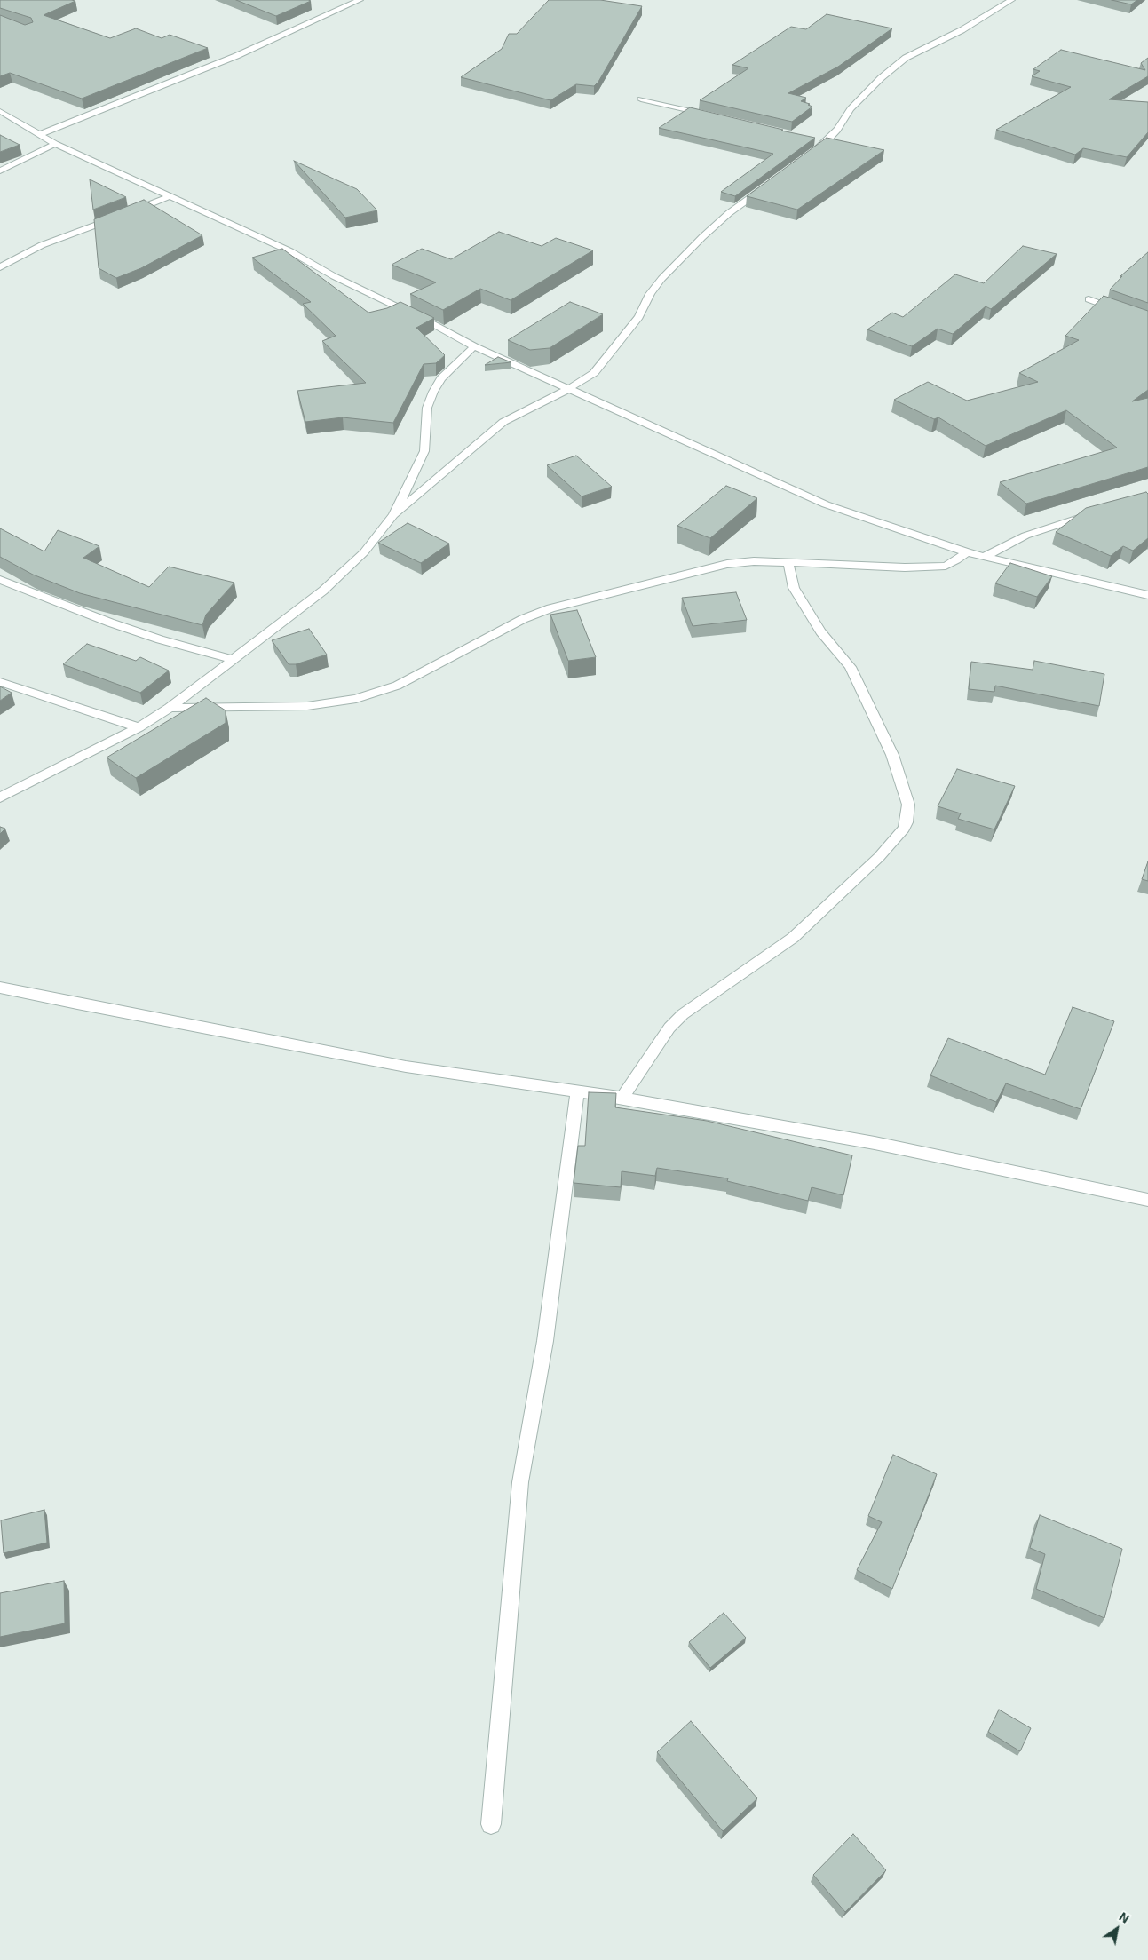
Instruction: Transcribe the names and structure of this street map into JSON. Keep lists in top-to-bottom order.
{
  "north": "top right"
}
